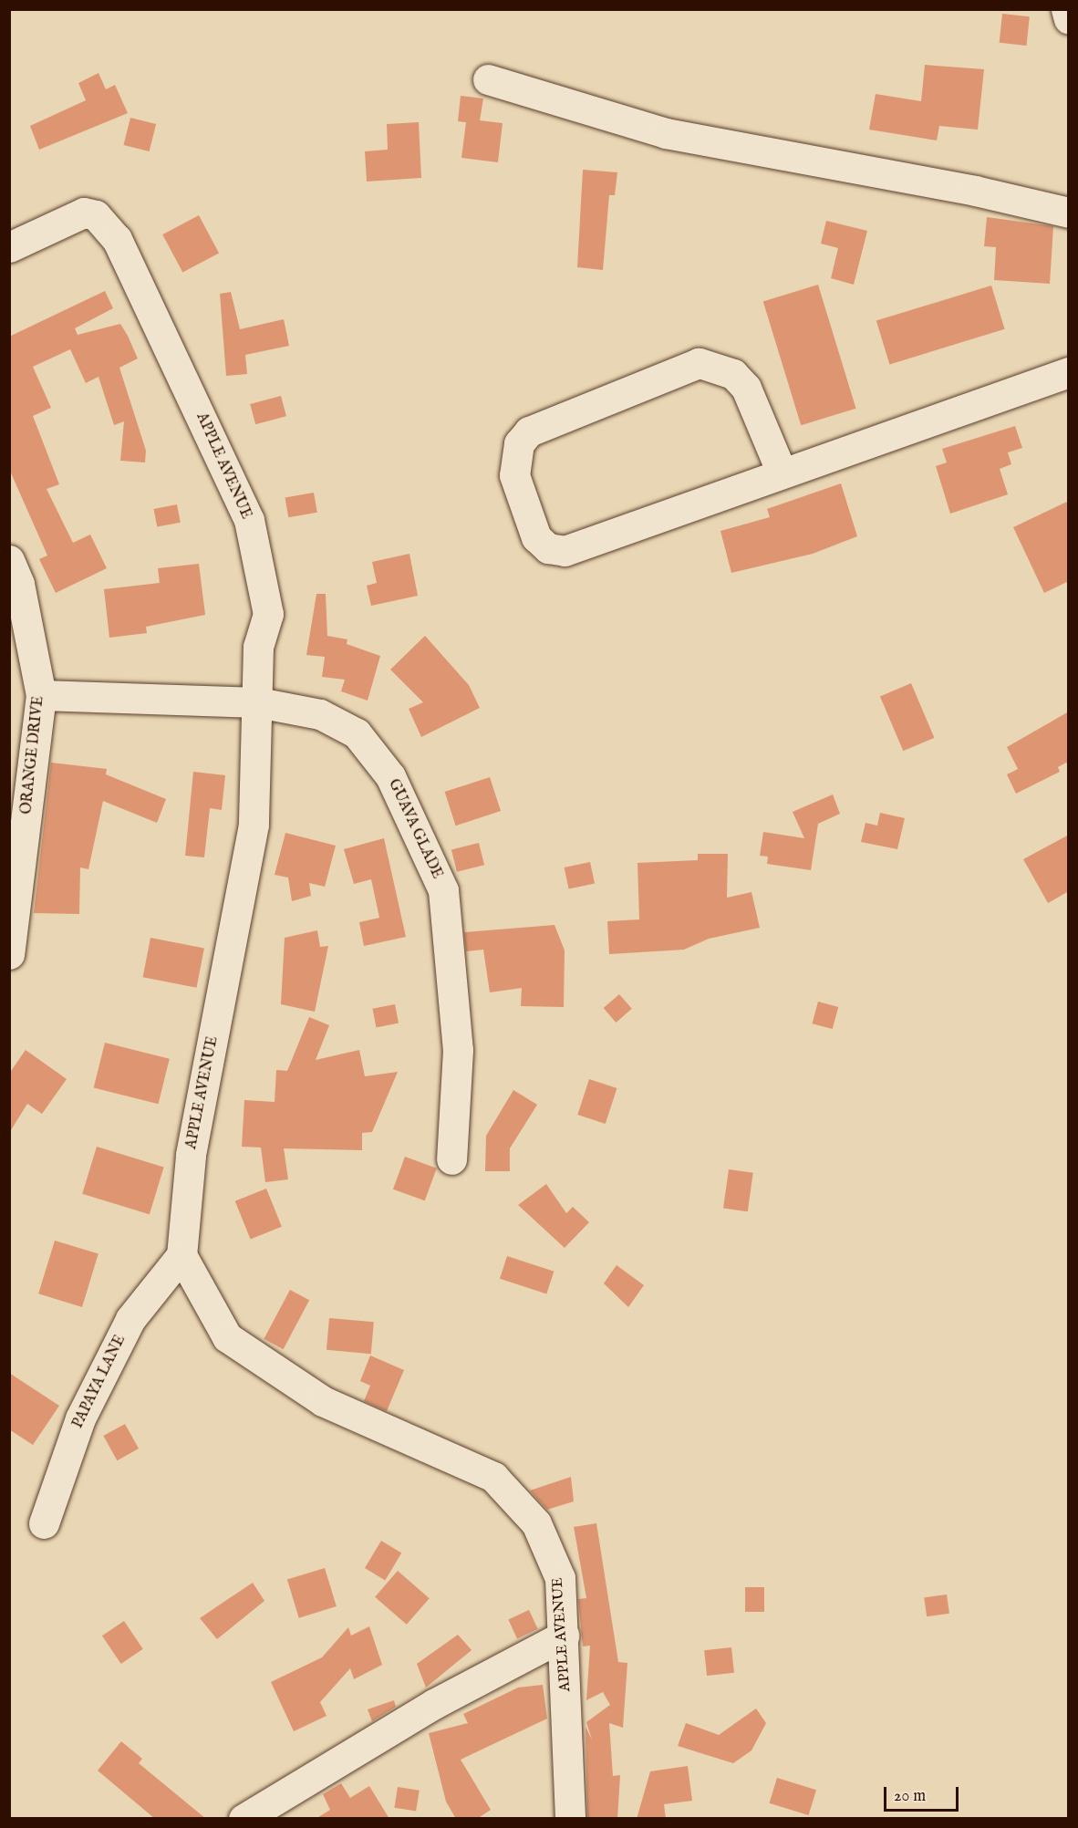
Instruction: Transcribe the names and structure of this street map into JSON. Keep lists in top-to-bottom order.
{
  "streets": {
    "street": [
      "APPLE AVENUE",
      "ORANGE DRIVE",
      "GUAVA GLADE",
      "PAPAYA LANE"
    ]
  },
  "crossings": [
    ["APPLE AVENUE", "GUAVA GLADE"],
    ["APPLE AVENUE", "PAPAYA LANE"],
    ["ORANGE DRIVE", "GUAVA GLADE"]
  ],
  "scale_bar": "20 m"
}
